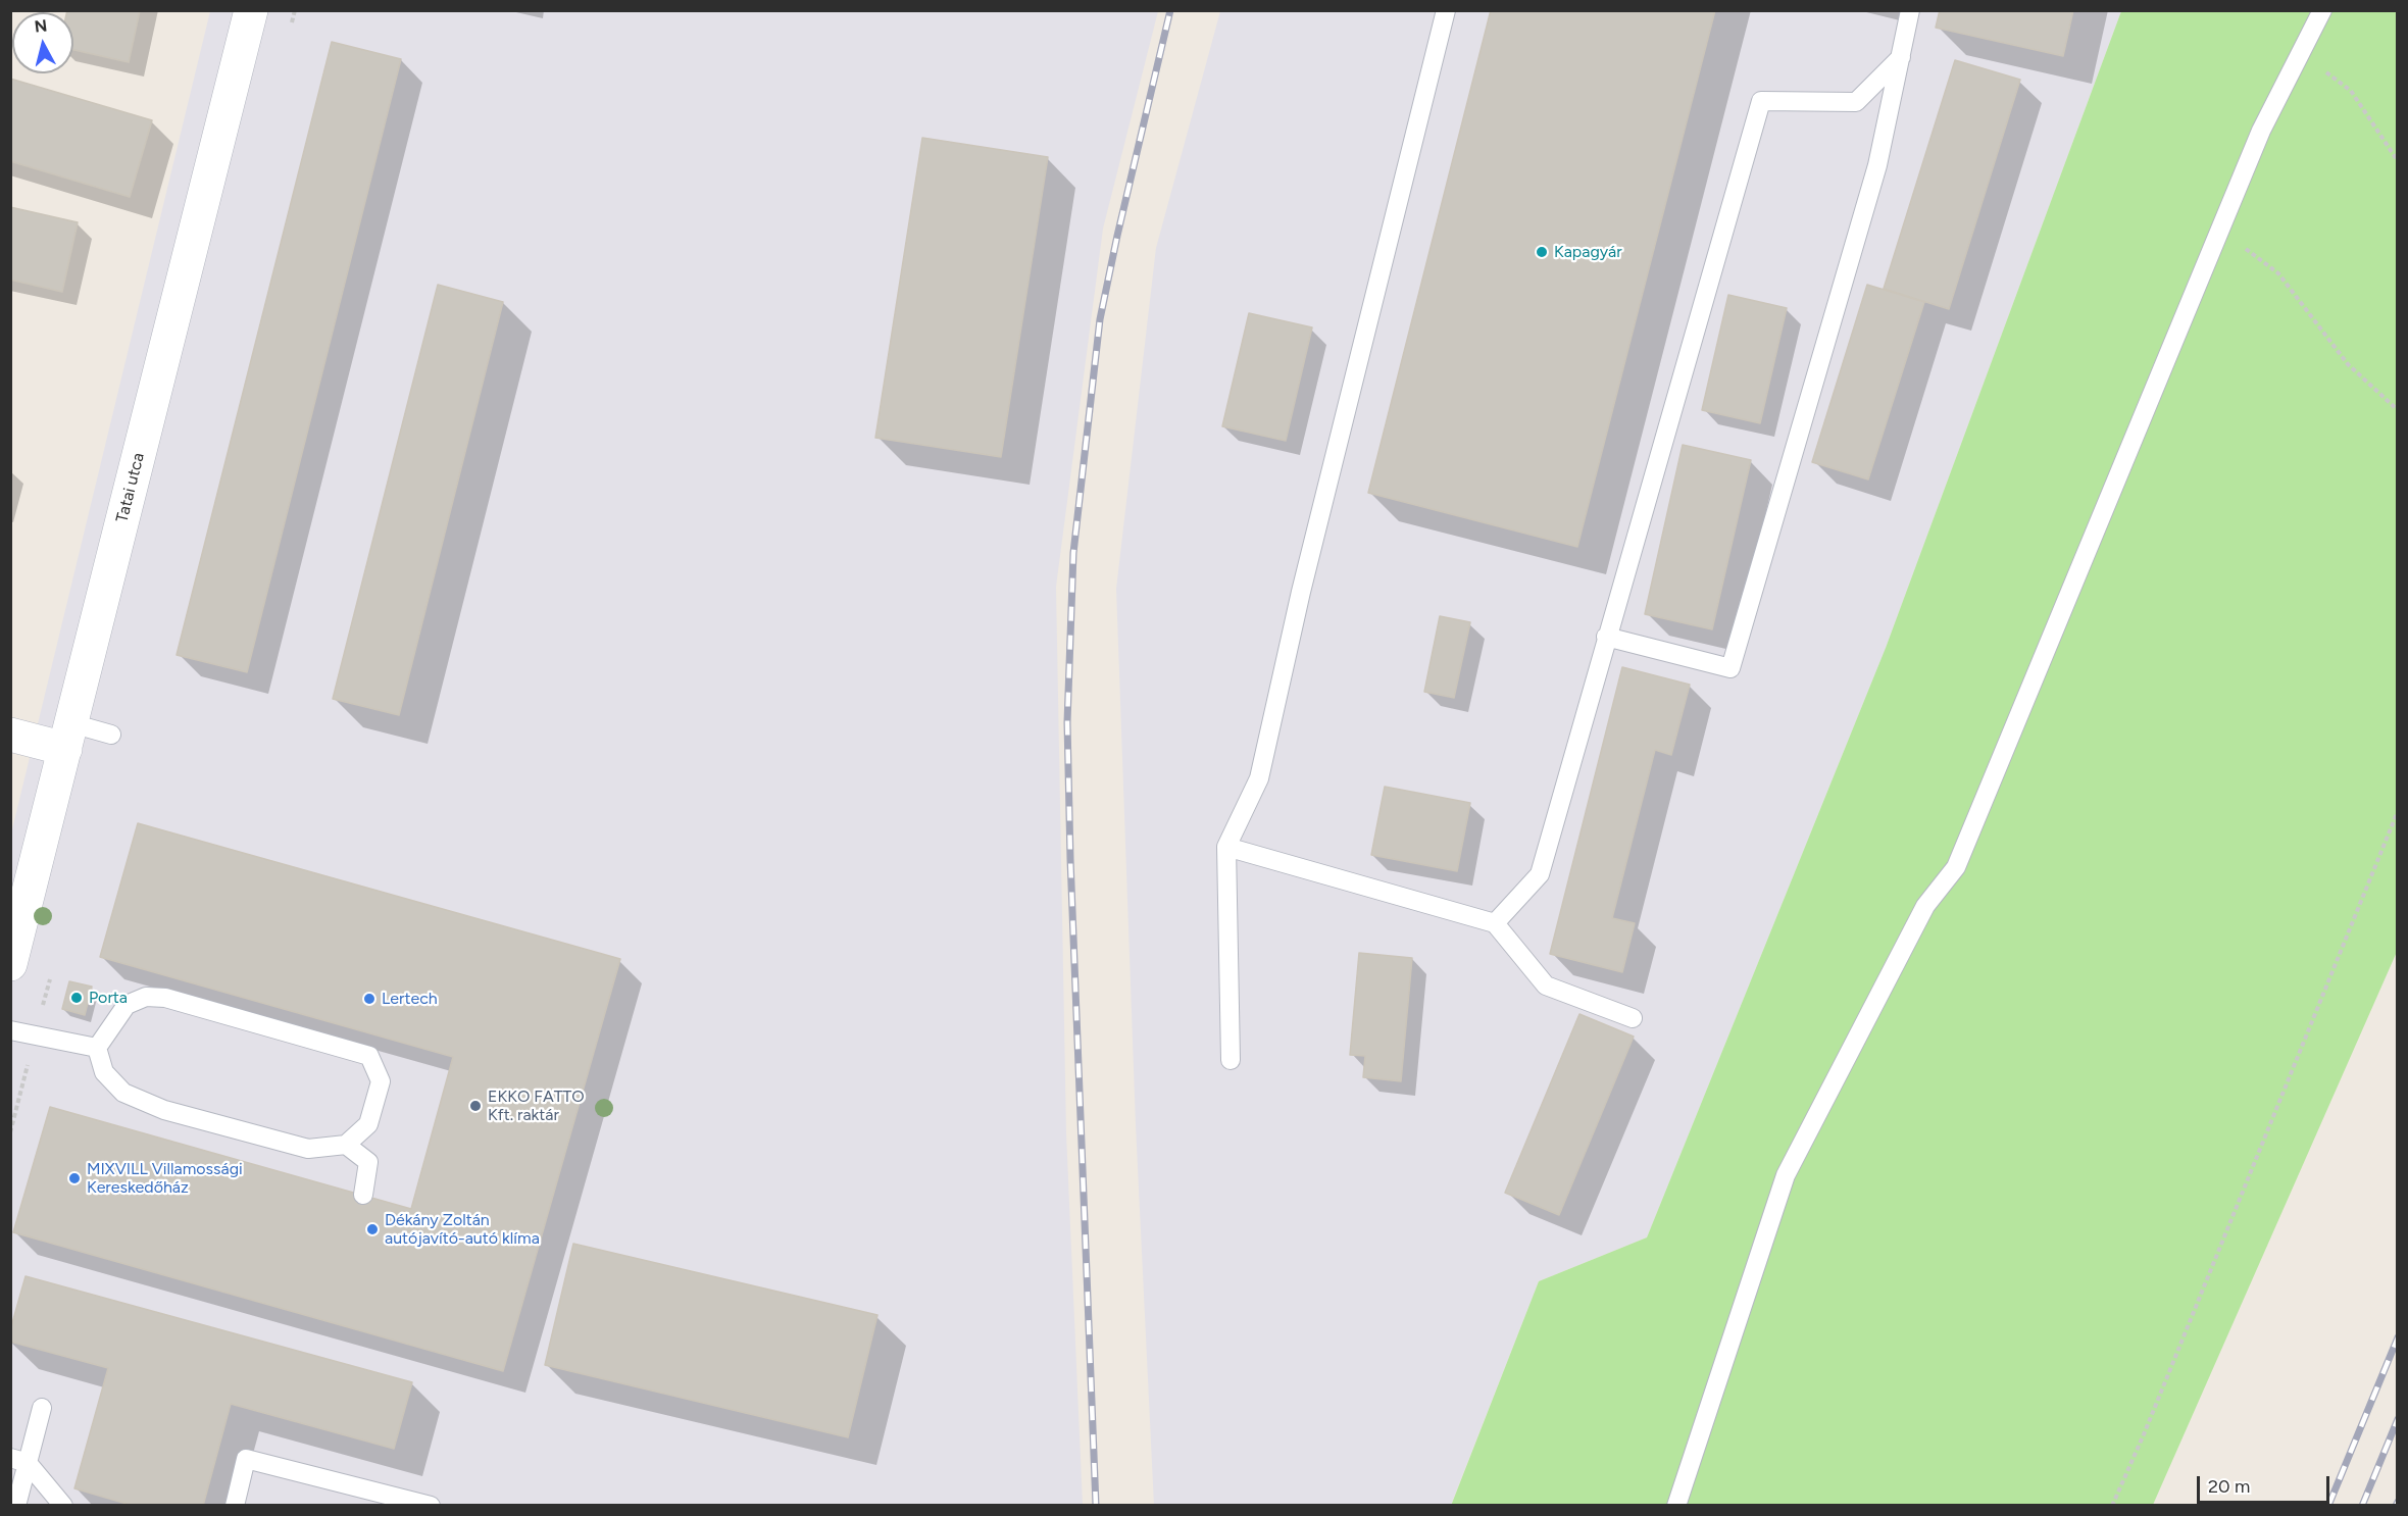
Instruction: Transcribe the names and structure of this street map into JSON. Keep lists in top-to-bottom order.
{
  "streets": {
    "street": ["Tatai utca"]
  },
  "places": [
    "Kapagyár",
    "Porta",
    "Lertech",
    "EKKO FATTO Kft. raktár",
    "MIXVILL Villamossági Kereskedőház",
    "Dékány Zoltán autójavító-autó klíma"
  ],
  "scale_bar": "20 m",
  "north": "top"
}
